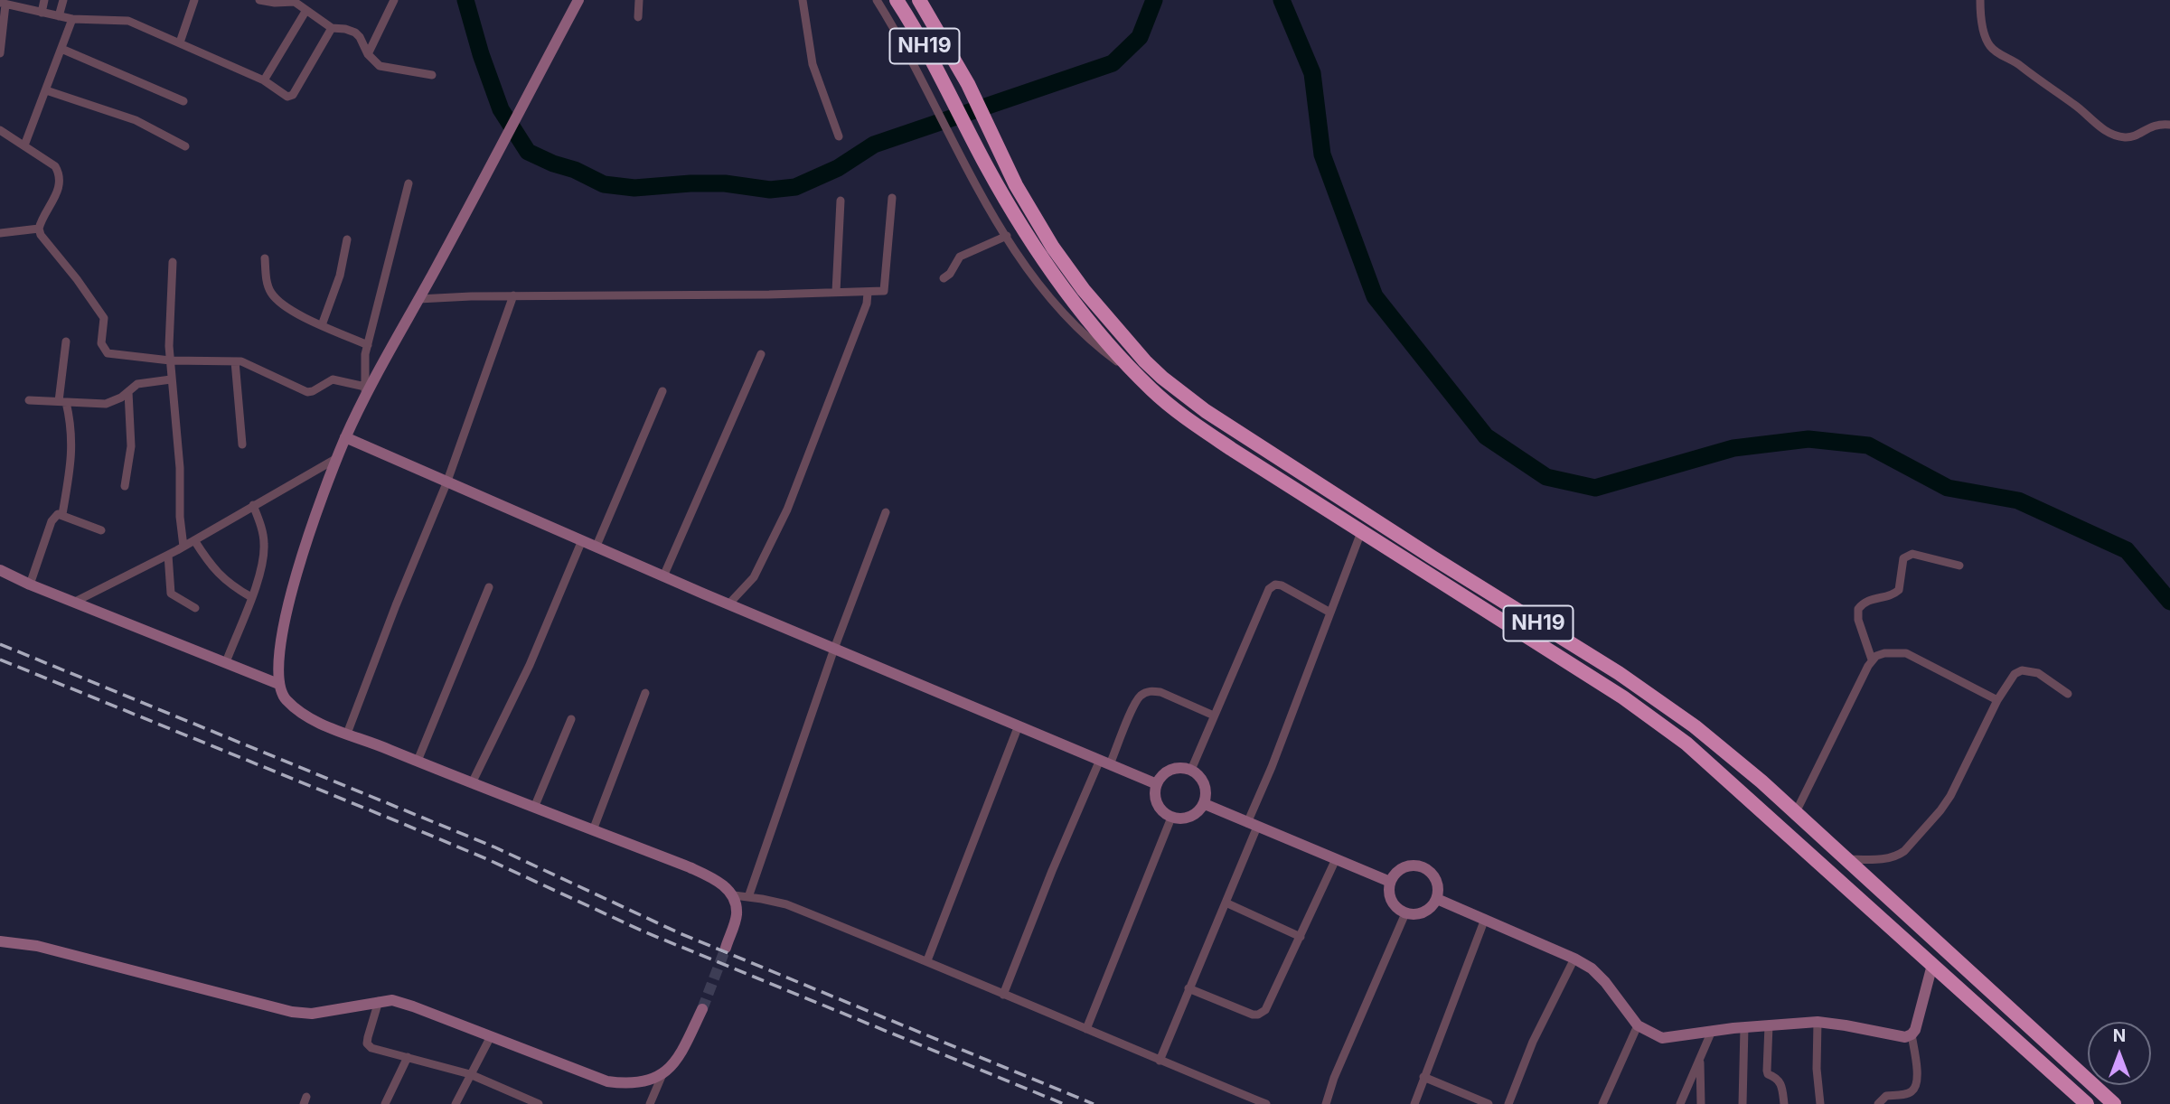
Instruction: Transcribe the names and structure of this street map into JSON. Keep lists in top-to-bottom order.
{
  "streets": {
    "highway": ["NH19"]
  },
  "north": "top"
}
